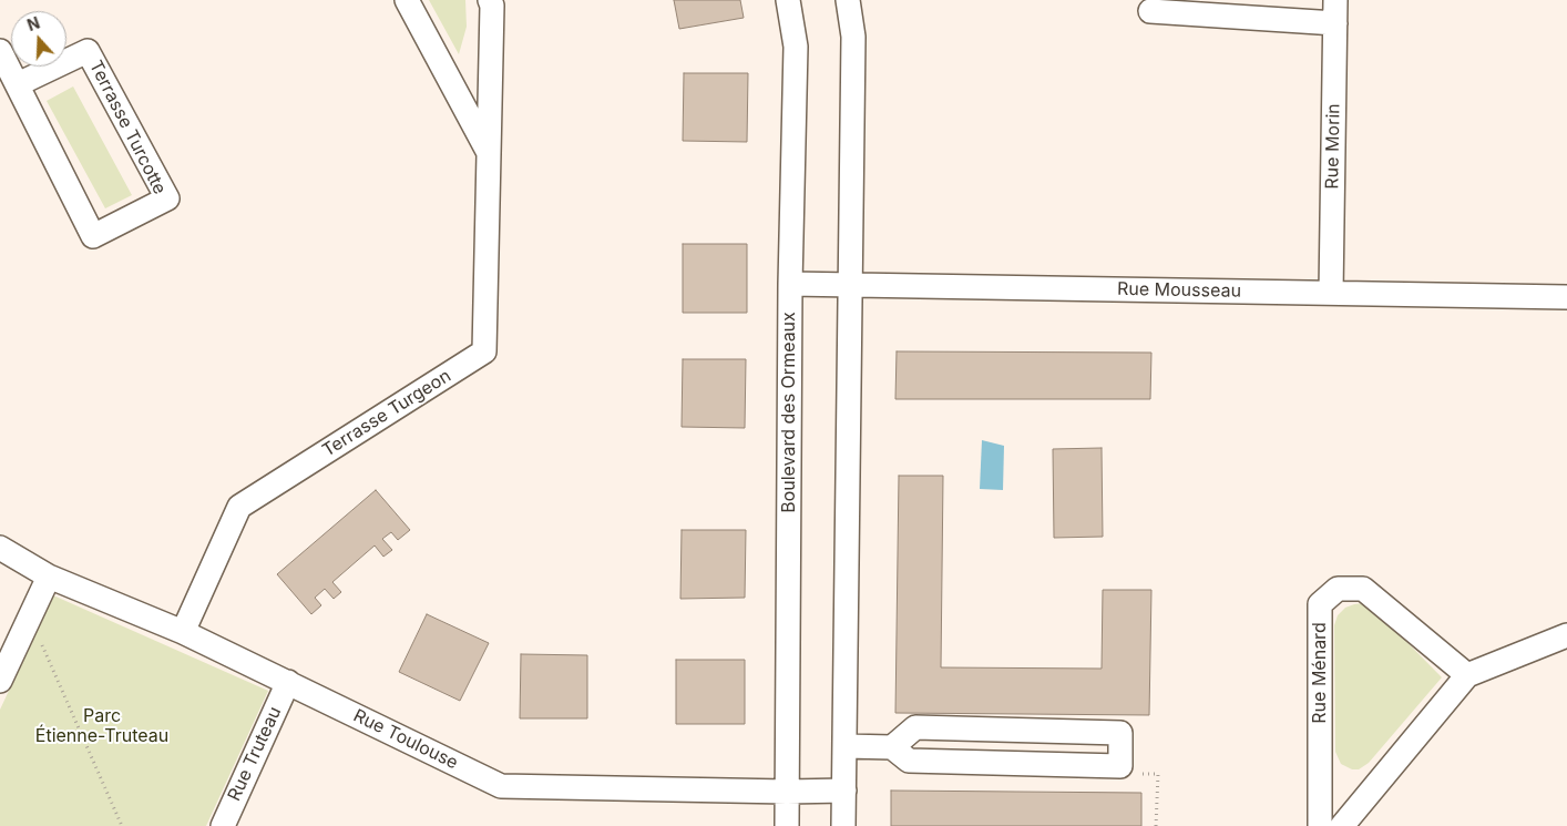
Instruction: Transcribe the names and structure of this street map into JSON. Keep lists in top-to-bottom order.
{
  "streets": {
    "street": [
      "Terrasse Turcotte",
      "Rue Morin",
      "Rue Mousseau",
      "Boulevard des Ormeaux",
      "Terrasse Turgeon",
      "Rue Ménard",
      "Rue Toulouse",
      "Rue Truteau"
    ]
  },
  "crossings": [
    ["Rue Morin", "Rue Mousseau"],
    ["Rue Mousseau", "Boulevard des Ormeaux"],
    ["Boulevard des Ormeaux", "Rue Toulouse"],
    ["Terrasse Turgeon", "Rue Toulouse"],
    ["Rue Toulouse", "Rue Truteau"]
  ],
  "parks": ["Parc Étienne-Truteau"],
  "north": "top"
}
